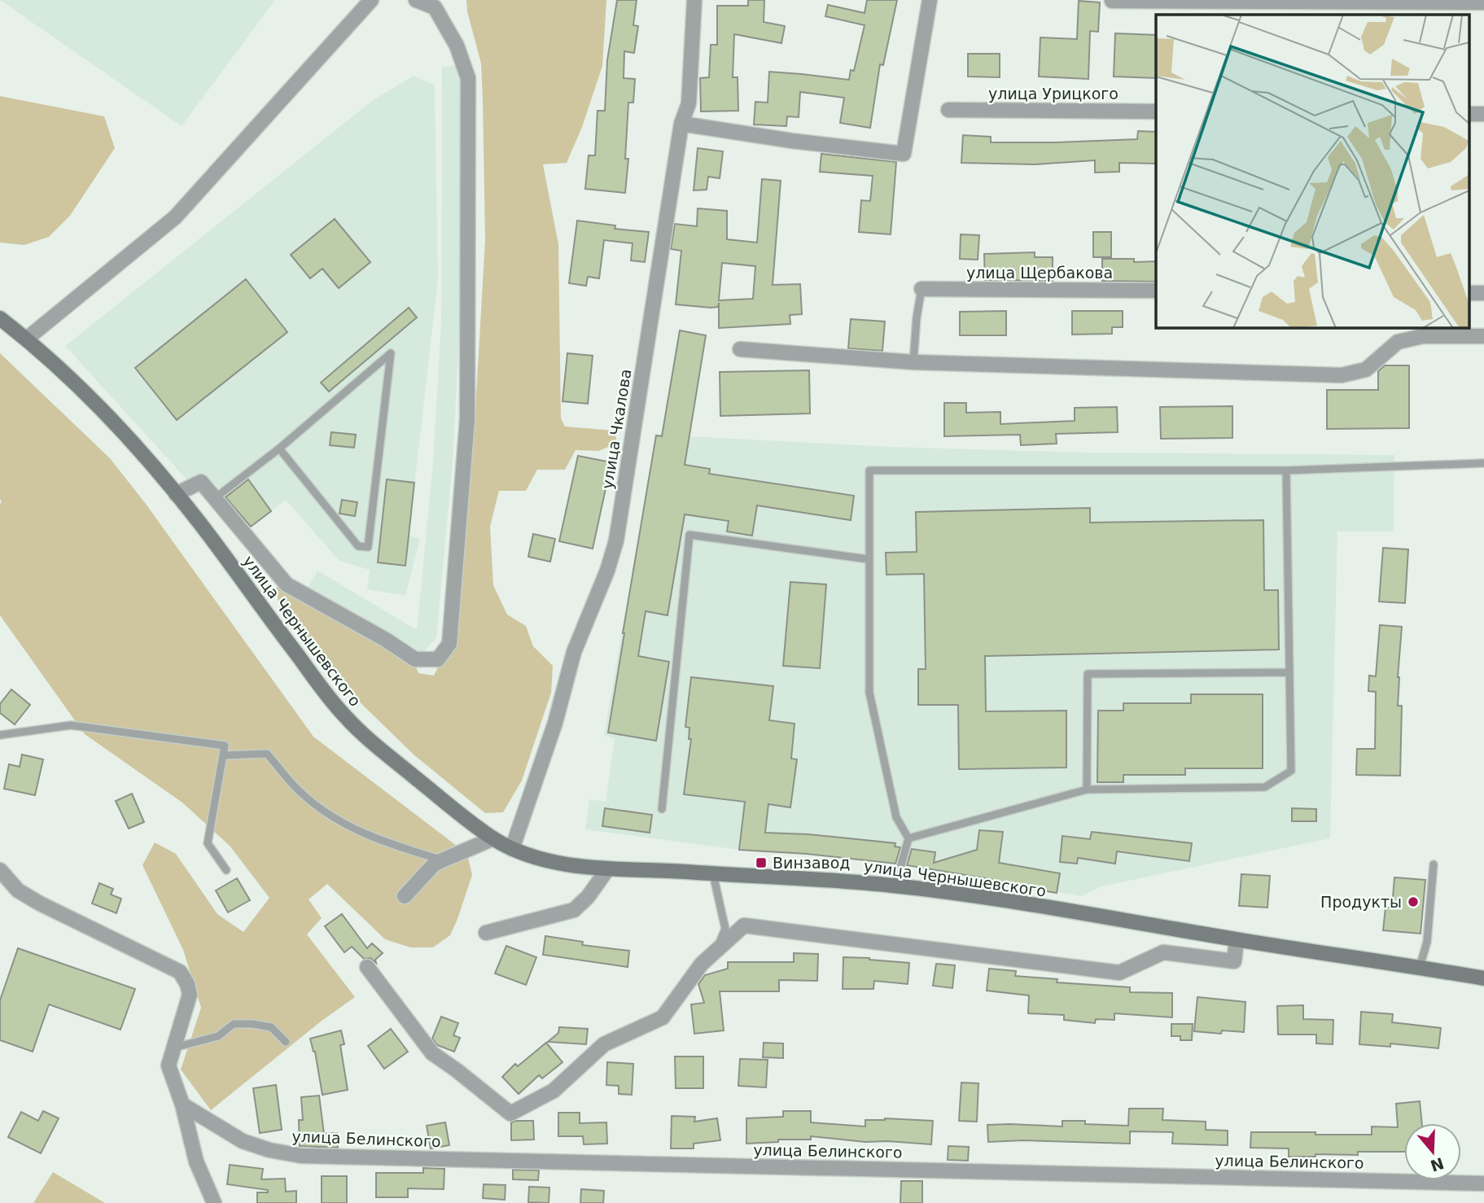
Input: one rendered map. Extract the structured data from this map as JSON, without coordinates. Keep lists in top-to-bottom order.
{
  "streets": {
    "main road": ["улица Чернышевского"],
    "street": [
      "улица Урицкого",
      "улица Щербакова",
      "улица Чкалова",
      "улица Белинского"
    ]
  },
  "crossings": [
    ["улица Чкалова", "улица Чернышевского"]
  ],
  "places": {
    "transit": ["Винзавод"],
    "other": ["Продукты"]
  },
  "north": "bottom"
}
